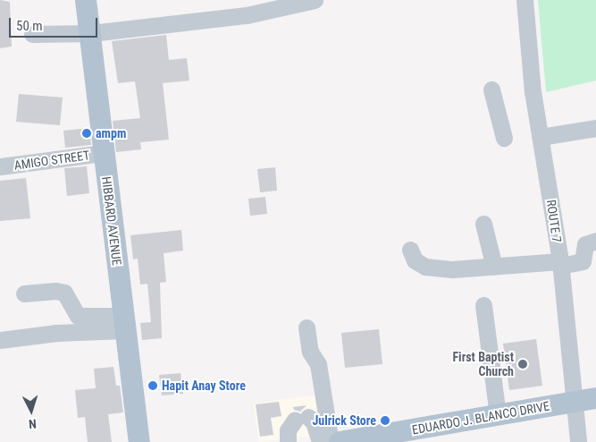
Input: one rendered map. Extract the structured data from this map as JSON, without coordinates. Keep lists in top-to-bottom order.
{
  "streets": {
    "main road": ["HIBBARD AVENUE", "EDUARDO J. BLANCO DRIVE"],
    "street": ["AMIGO STREET", "ROUTE 7"]
  },
  "crossings": [
    ["AMIGO STREET", "HIBBARD AVENUE"],
    ["ROUTE 7", "EDUARDO J. BLANCO DRIVE"]
  ],
  "places": [
    "ampm",
    "First Baptist Church",
    "Hapit Anay Store",
    "Julrick Store"
  ],
  "scale_bar": "50 m",
  "north": "bottom"
}
